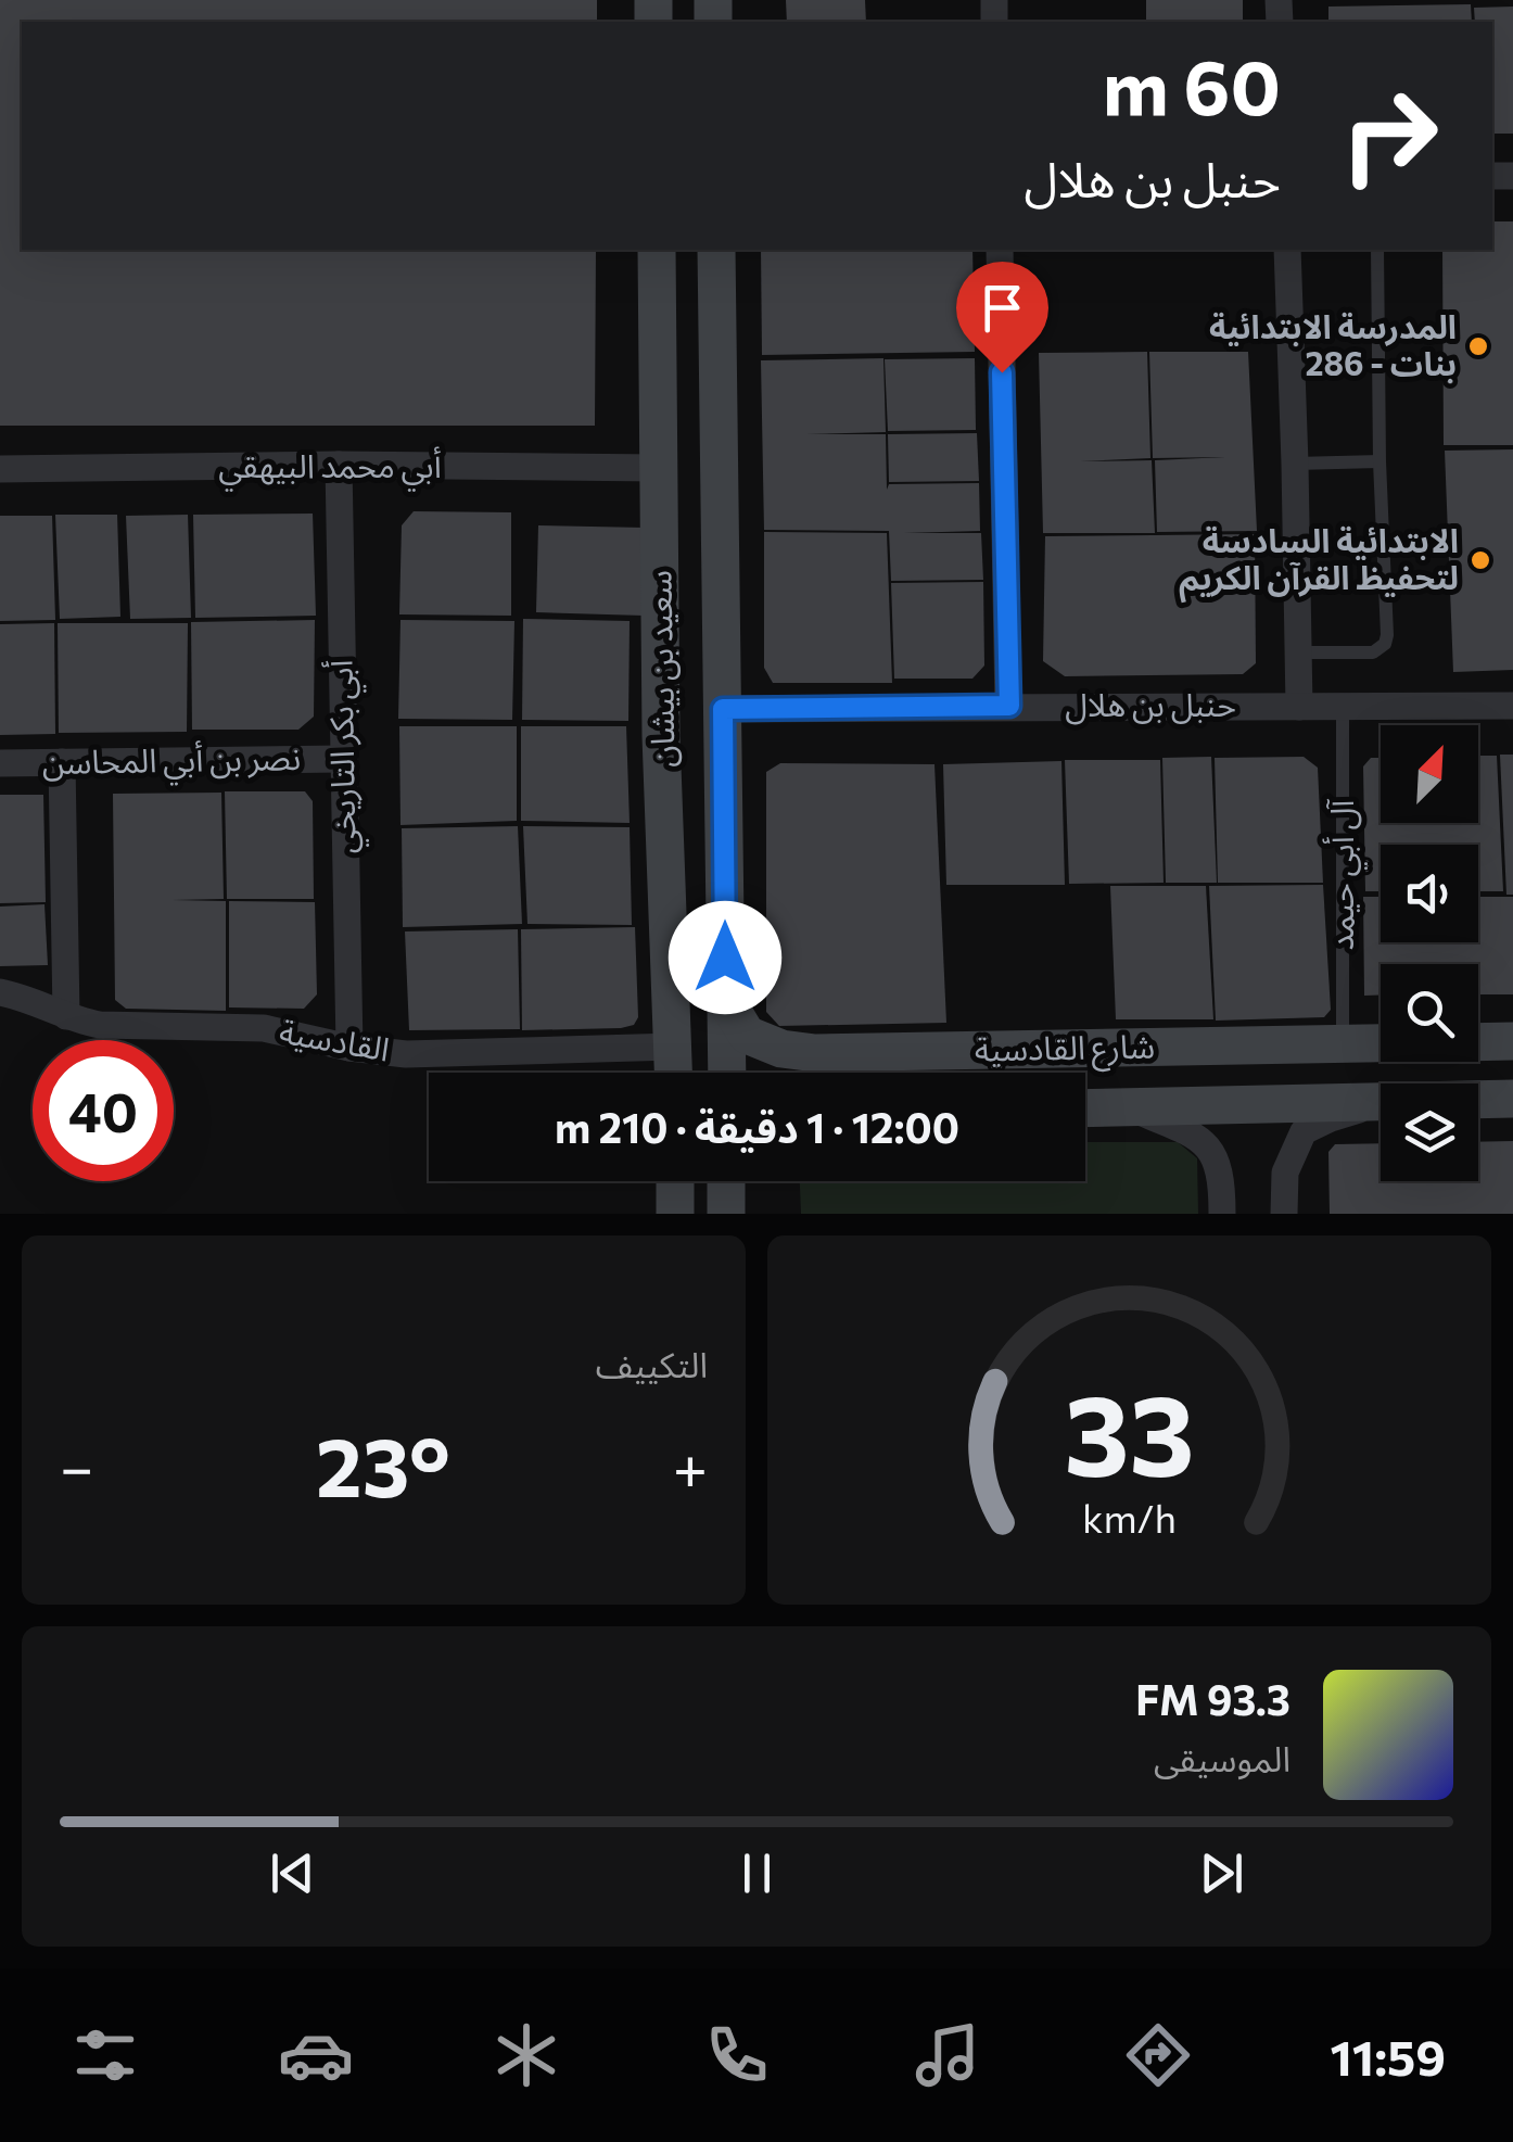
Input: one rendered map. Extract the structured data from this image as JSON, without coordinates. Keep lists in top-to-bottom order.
{
  "streets": {
    "street": [
      "أبي محمد البيهقي",
      "سعيد بن بيشان",
      "حنبل بن هلال",
      "أبي بكر التاريخي",
      "نصر بن أبي المحاسن",
      "القادسية",
      "شارع القادسية"
    ],
    "lane": ["آل أبي حيمد"]
  },
  "crossings": [
    ["أبي محمد البيهقي", "سعيد بن بيشان"],
    ["أبي محمد البيهقي", "أبي بكر التاريخي"],
    ["سعيد بن بيشان", "حنبل بن هلال"],
    ["سعيد بن بيشان", "القادسية"],
    ["سعيد بن بيشان", "شارع القادسية"],
    ["حنبل بن هلال", "آل أبي حيمد"],
    ["أبي بكر التاريخي", "نصر بن أبي المحاسن"],
    ["أبي بكر التاريخي", "القادسية"],
    ["آل أبي حيمد", "شارع القادسية"]
  ],
  "places": ["المدرسة الابتدائية 286 - بنات", "الابتدائية السادسة لتحفيظ القرآن الكريم"],
  "north": "top right",
  "page": {
    "turn": ["60 m", "حنبل بن هلال"],
    "limit": "40",
    "trip": "12:00 · 1 دقيقة · 210 m",
    "tile": "التكييف",
    "heat": ["−", "23°", "+"],
    "song": ["93.3 FM", "الموسيقى"],
    "tabs": "11:59",
    "gauge": ["33", "km/h"]
  }
}
